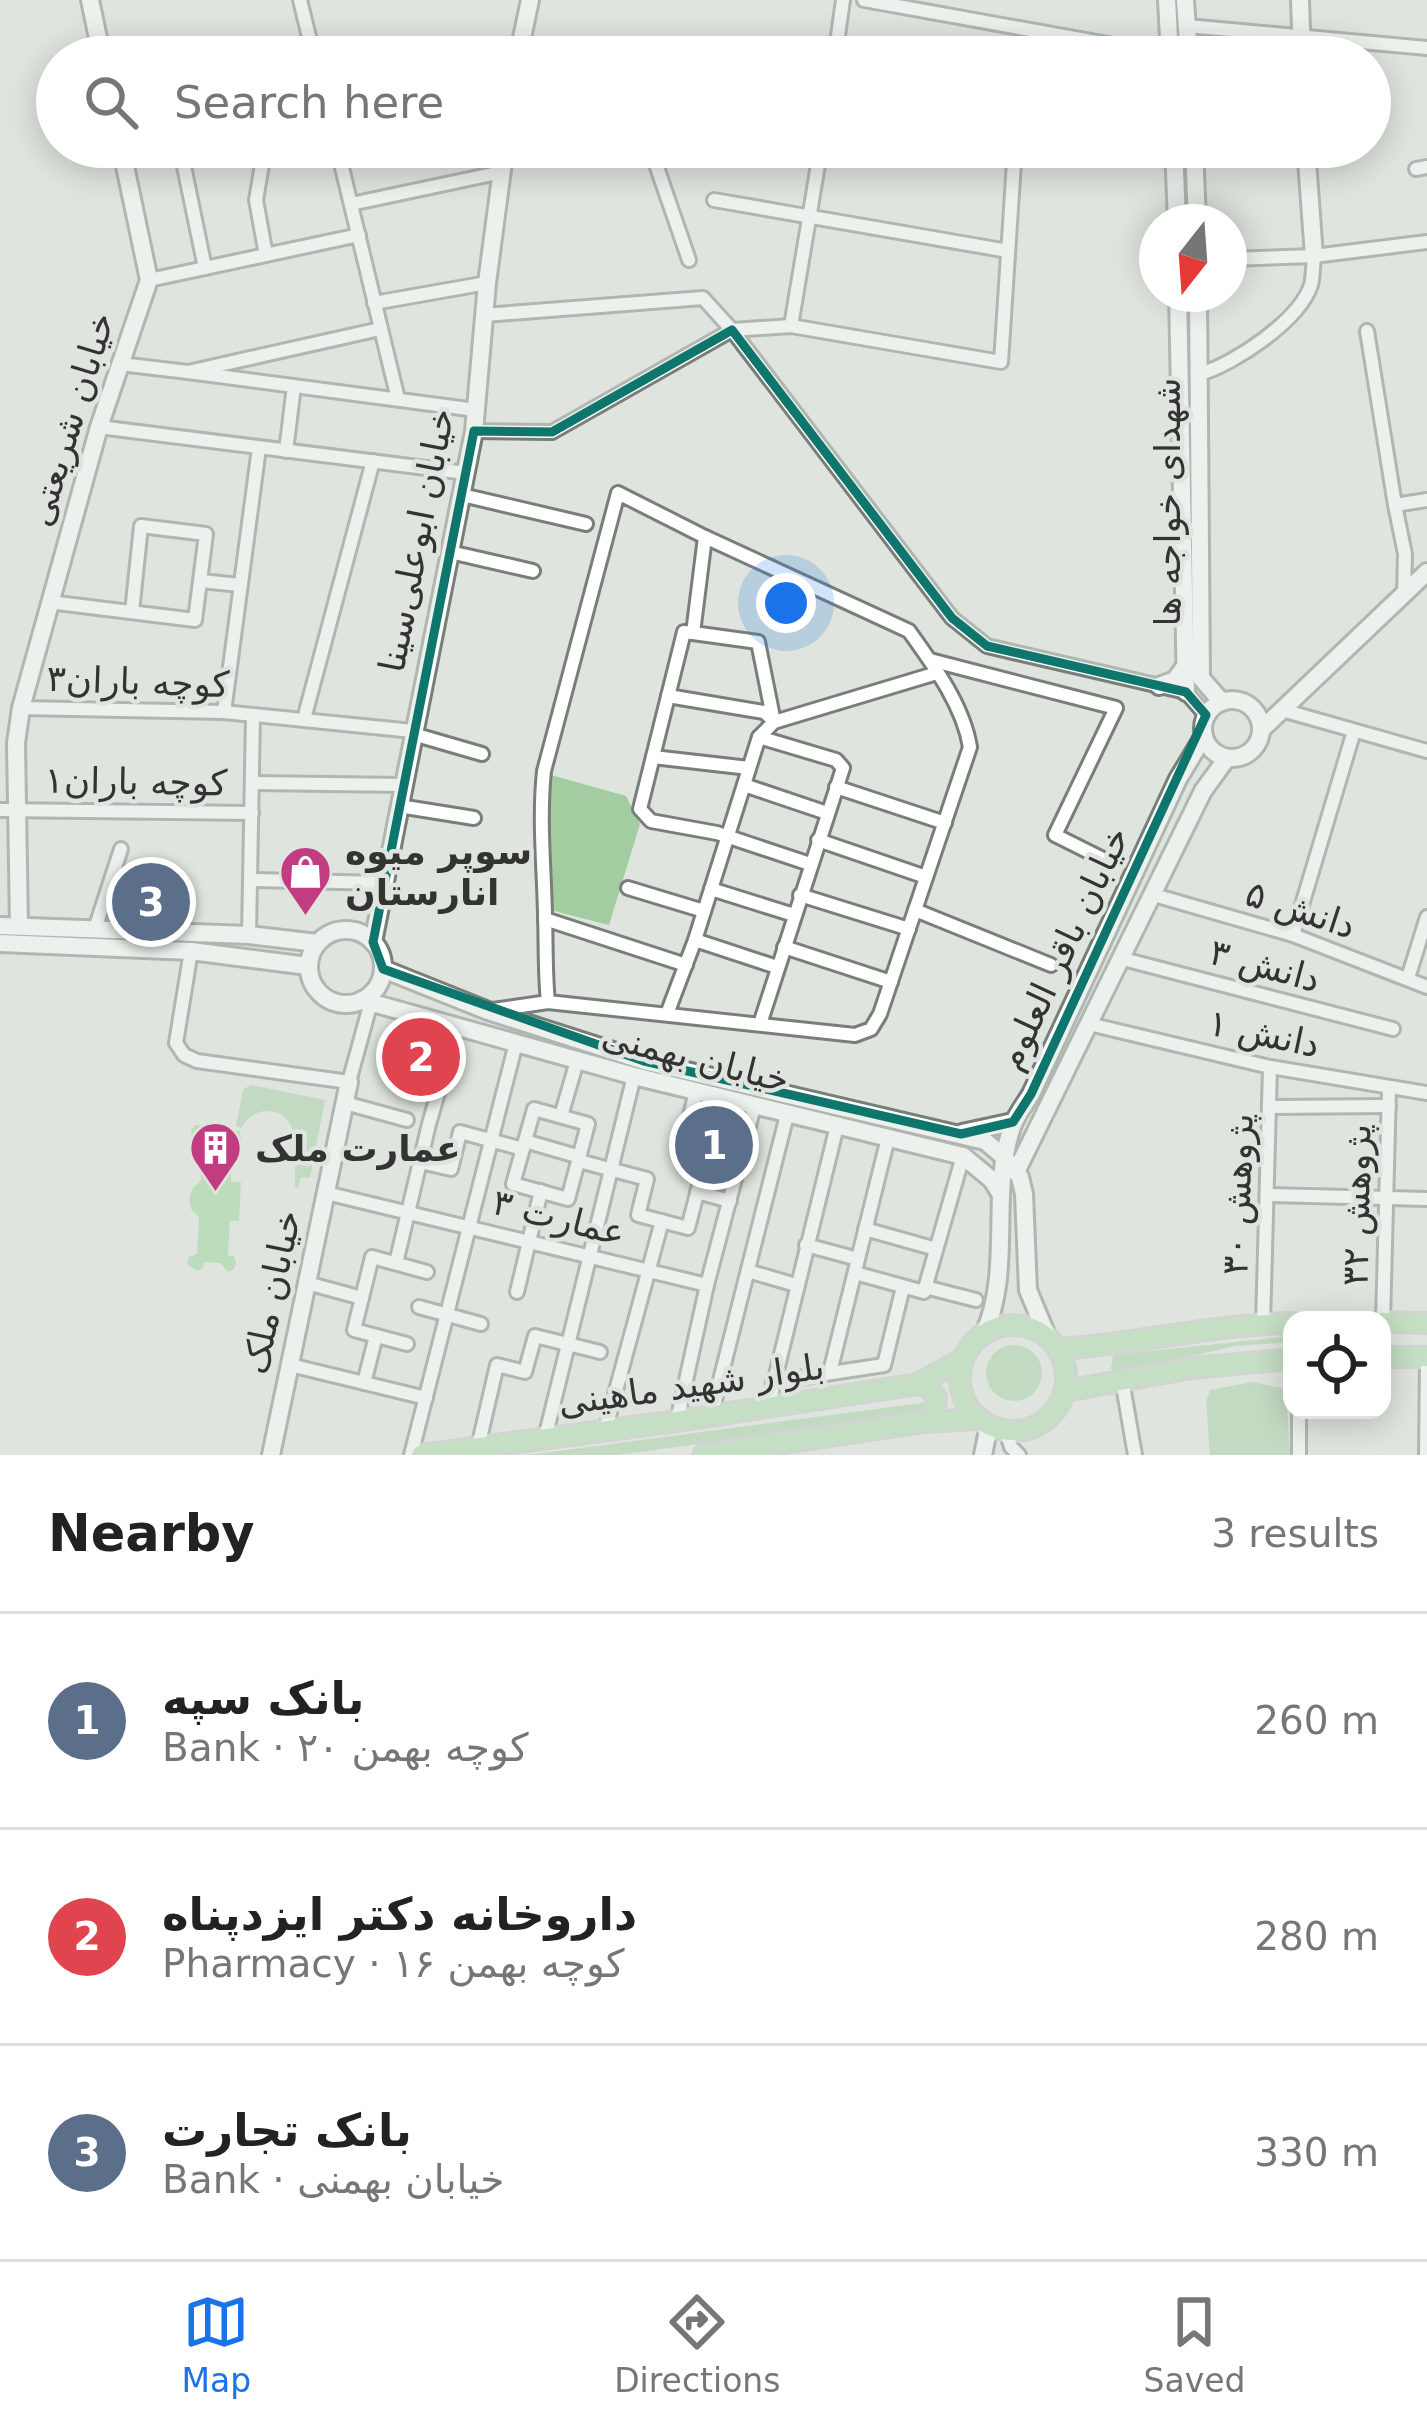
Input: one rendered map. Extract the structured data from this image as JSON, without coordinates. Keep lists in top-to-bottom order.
{
  "streets": {
    "main road": ["بلوار شهید ماهینی"],
    "street": [
      "خیابان شریعتی",
      "شهدای خواجه ها",
      "خیابان ابوعلی‌سینا",
      "کوچه باران۳",
      "کوچه باران۱",
      "دانش ۵",
      "خیابان باقر العلوم",
      "دانش ۳",
      "دانش ۱",
      "خیابان بهمنی",
      "پژوهش ۳۰",
      "پژوهش ۳۲",
      "عمارت ۳",
      "خیابان ملک"
    ]
  },
  "crossings": [
    ["خیابان شریعتی", "کوچه باران۳"],
    ["خیابان شریعتی", "کوچه باران۱"],
    ["شهدای خواجه ها", "خیابان باقر العلوم"],
    ["خیابان ابوعلی‌سینا", "کوچه باران۳"],
    ["خیابان ابوعلی‌سینا", "خیابان بهمنی"],
    ["خیابان ابوعلی‌سینا", "خیابان ملک"],
    ["دانش ۵", "خیابان باقر العلوم"],
    ["خیابان باقر العلوم", "دانش ۳"],
    ["خیابان باقر العلوم", "دانش ۱"],
    ["خیابان باقر العلوم", "خیابان بهمنی"],
    ["خیابان باقر العلوم", "بلوار شهید ماهینی"],
    ["دانش ۱", "پژوهش ۳۰"],
    ["دانش ۱", "پژوهش ۳۲"],
    ["خیابان بهمنی", "خیابان ملک"],
    ["عمارت ۳", "خیابان ملک"]
  ],
  "places": {
    "shop": ["سوپر میوه انارستان"],
    "building": ["عمارت ملک"]
  },
  "north": "bottom",
  "page": {
    "search": "Search here",
    "pins": ["3", "2", "1"],
    "heading": ["Nearby", "3 results"],
    "list": [
      {
        "mark": "1",
        "name": "بانک سپه",
        "note": "Bank · کوچه بهمن ۲۰",
        "value": "260 m"
      },
      {
        "mark": "2",
        "name": "داروخانه دکتر ایزدپناه",
        "note": "Pharmacy · کوچه بهمن ۱۶",
        "value": "280 m"
      },
      {
        "mark": "3",
        "name": "بانک تجارت",
        "note": "Bank · خیابان بهمنی",
        "value": "330 m"
      }
    ],
    "nav": ["Map", "Directions", "Saved"]
  }
}
